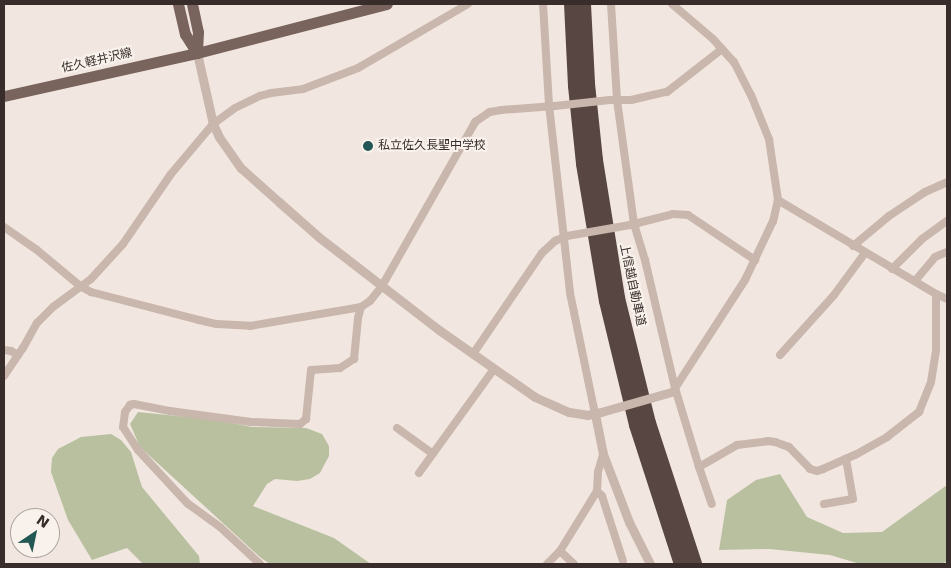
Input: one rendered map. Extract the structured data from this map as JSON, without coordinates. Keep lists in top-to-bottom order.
{
  "streets": {
    "highway": ["上信越自動車道"],
    "main road": ["佐久軽井沢線"]
  },
  "places": ["私立佐久長聖中学校"],
  "north": "top right"
}
